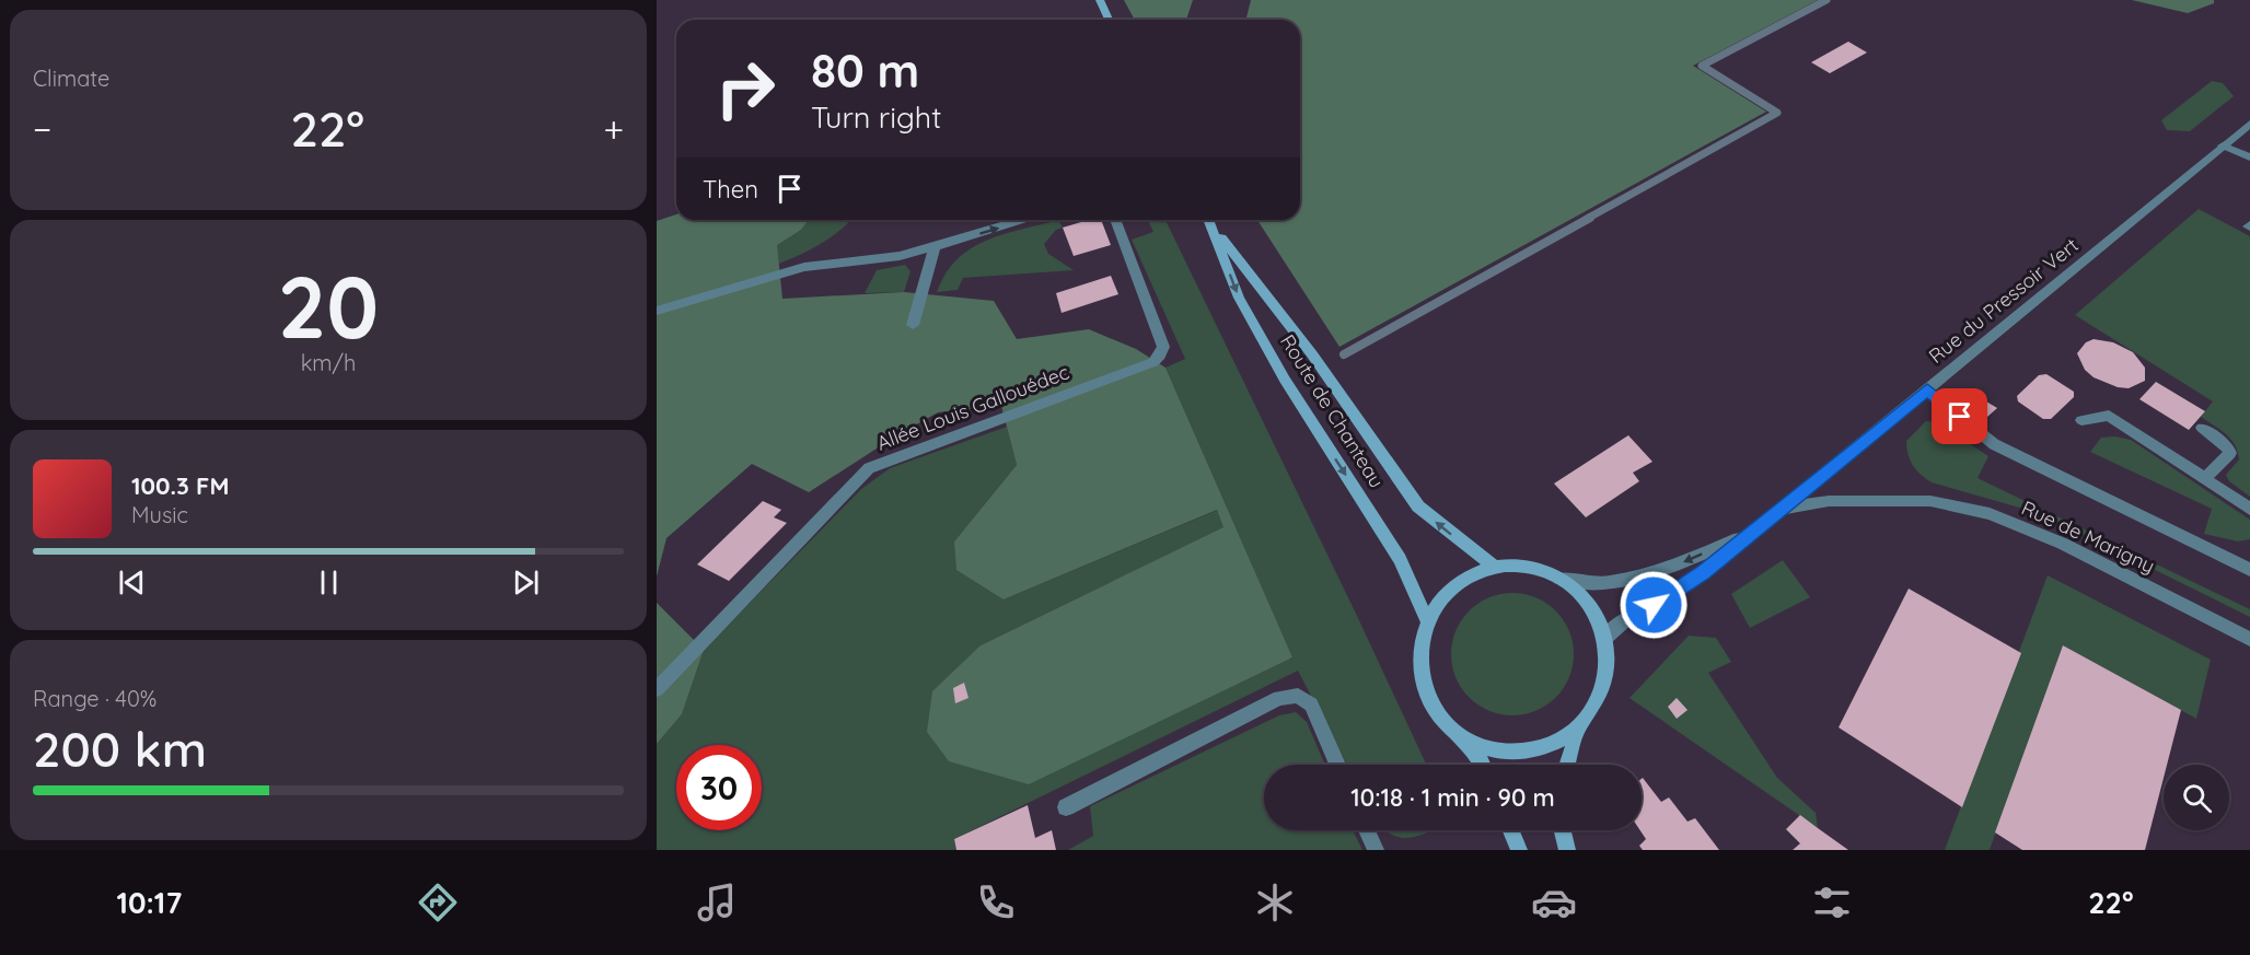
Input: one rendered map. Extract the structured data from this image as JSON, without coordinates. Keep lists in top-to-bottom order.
{
  "streets": {
    "main road": ["Route de Chanteau"],
    "street": ["Rue du Pressoir Vert", "Allée Louis Gallouédec", "Rue de Marigny"]
  },
  "crossings": [
    ["Rue du Pressoir Vert", "Route de Chanteau"],
    ["Rue du Pressoir Vert", "Rue de Marigny"]
  ],
  "page": {
    "tile": [
      "Climate",
      ["20", "km/h"],
      ["Range · 40%", "200 km"]
    ],
    "turn": ["80 m", "Turn right"],
    "heat": ["−", "22°", "+"],
    "then": "Then",
    "song": ["100.3 FM", "Music"],
    "limit": "30",
    "trip": "10:18 · 1 min · 90 m",
    "tabs": ["10:17", "22°"]
  }
}
